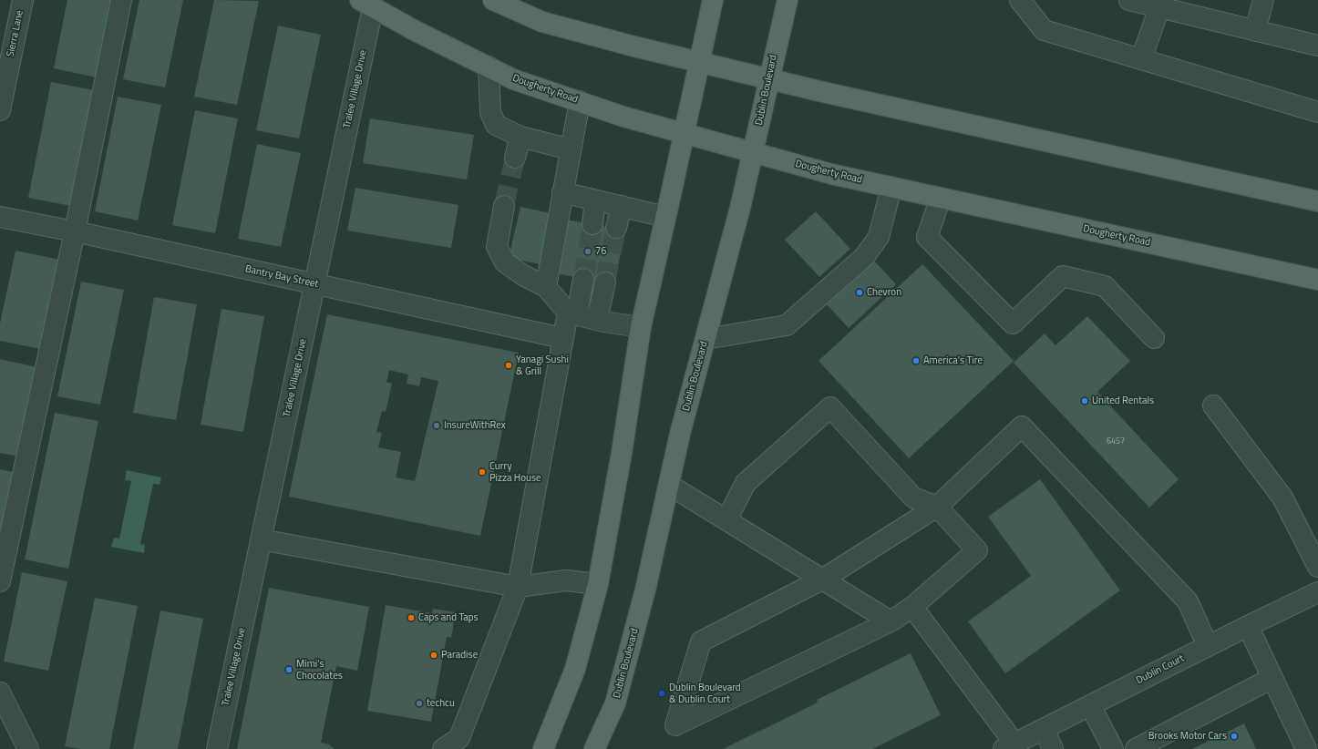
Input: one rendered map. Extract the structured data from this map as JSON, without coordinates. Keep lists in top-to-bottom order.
{
  "streets": {
    "main road": ["Dougherty Road", "Dublin Boulevard"],
    "street": [
      "Sierra Lane",
      "Tralee Village Drive",
      "Bantry Bay Street",
      "Dublin Court"
    ]
  },
  "crossings": [
    ["Tralee Village Drive", "Dougherty Road"],
    ["Tralee Village Drive", "Bantry Bay Street"],
    ["Dougherty Road", "Dublin Boulevard"]
  ],
  "places": [
    "76",
    "Chevron",
    "America's Tire",
    "Yanagi Sushi & Grill",
    "United Rentals",
    "InsureWithRex",
    "Curry Pizza House",
    "Caps and Taps",
    "Paradise",
    "Mimi's Chocolates",
    "Dublin Boulevard & Dublin Court",
    "techcu",
    "Brooks Motor Cars"
  ],
  "house_numbers": ["6457"]
}
